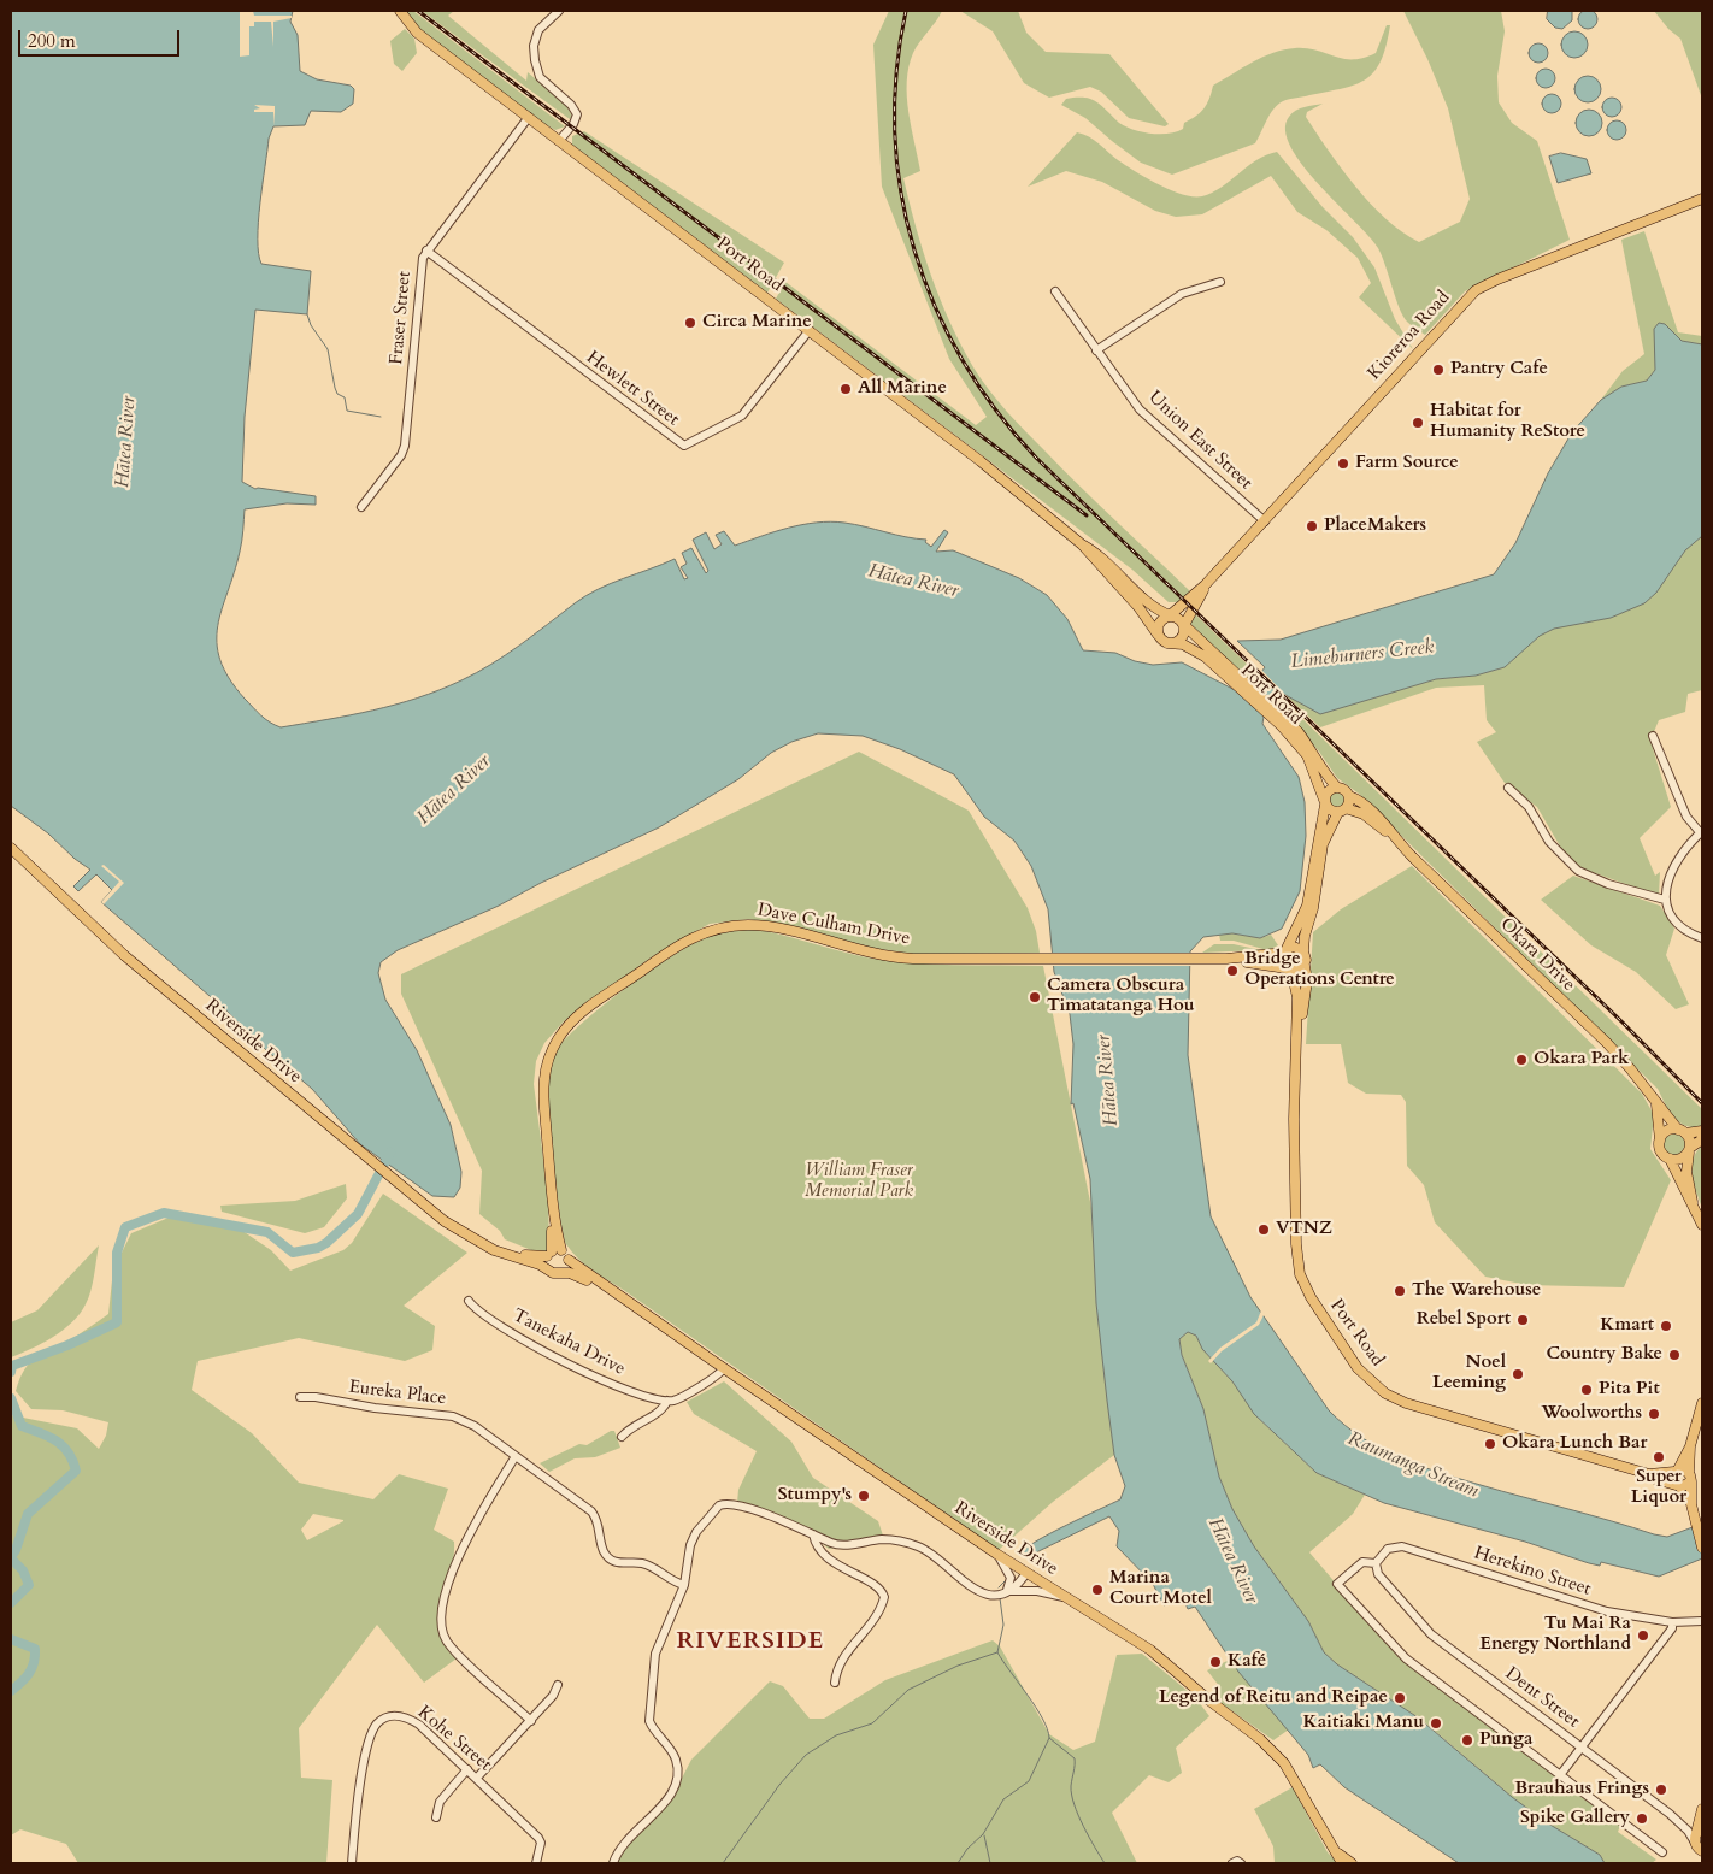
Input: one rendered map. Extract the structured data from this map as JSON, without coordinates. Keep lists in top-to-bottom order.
{
  "streets": {
    "main road": [
      "Port Road",
      "Kioreroa Road",
      "Dave Culham Drive",
      "Okara Drive",
      "Riverside Drive"
    ],
    "street": [
      "Fraser Street",
      "Hewlett Street",
      "Union East Street",
      "Tanekaha Drive",
      "Eureka Place",
      "Herekino Street",
      "Dent Street",
      "Kohe Street"
    ]
  },
  "crossings": [
    ["Port Road", "Fraser Street"],
    ["Port Road", "Kioreroa Road"],
    ["Port Road", "Hewlett Street"],
    ["Port Road", "Dave Culham Drive"],
    ["Port Road", "Okara Drive"],
    ["Fraser Street", "Hewlett Street"],
    ["Kioreroa Road", "Union East Street"],
    ["Dave Culham Drive", "Riverside Drive"],
    ["Herekino Street", "Dent Street"]
  ],
  "districts": ["RIVERSIDE"],
  "water": ["Hātea River", "Limeburners Creek", "Raumanga Stream"],
  "parks": ["William Fraser Memorial Park"],
  "places": [
    "Circa Marine",
    "Pantry Cafe",
    "All Marine",
    "Habitat for Humanity ReStore",
    "Farm Source",
    "PlaceMakers",
    "Bridge Operations Centre",
    "Camera Obscura Timatatanga Hou",
    "Okara Park",
    "VTNZ",
    "The Warehouse",
    "Rebel Sport",
    "Kmart",
    "Country Bake",
    "Noel Leeming",
    "Pita Pit",
    "Woolworths",
    "Okara Lunch Bar",
    "Super Liquor",
    "Stumpy's",
    "Marina Court Motel",
    "Tu Mai Ra Energy Northland",
    "Kafé",
    "Legend of Reitu and Reipae",
    "Kaitiaki Manu",
    "Punga",
    "Brauhaus Frings",
    "Spike Gallery"
  ],
  "scale_bar": "200 m"
}
